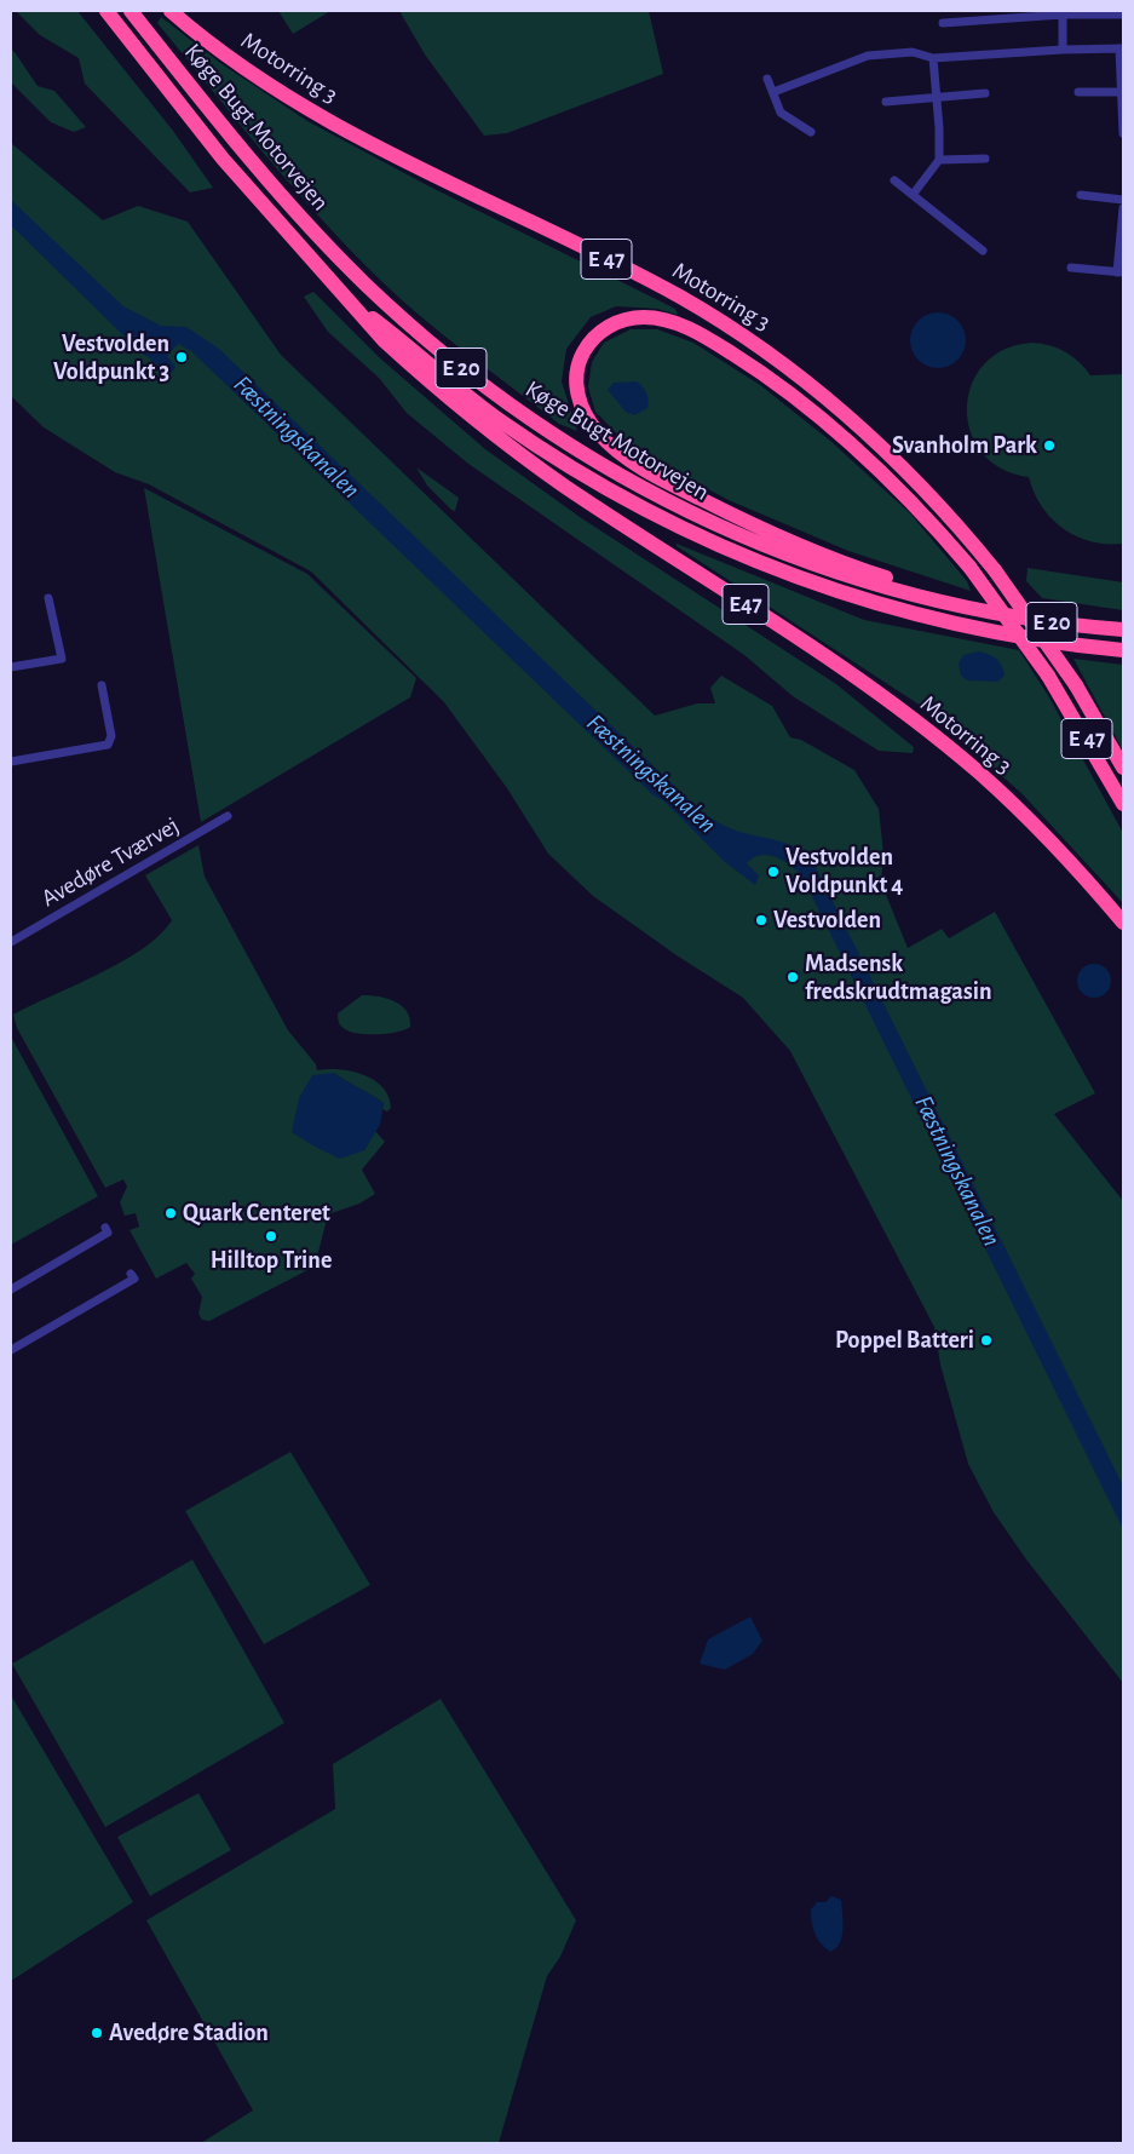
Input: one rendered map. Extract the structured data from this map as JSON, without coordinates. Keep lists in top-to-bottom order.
{
  "streets": {
    "highway": [
      "Motorring 3",
      "Køge Bugt Motorvejen",
      "E 47",
      "E 20",
      "E47"
    ],
    "street": ["Avedøre Tværvej"]
  },
  "crossings": [
    ["Motorring 3", "Køge Bugt Motorvejen"],
    ["Motorring 3", "E 20"],
    ["Køge Bugt Motorvejen", "E 47"],
    ["Køge Bugt Motorvejen", "E 20"]
  ],
  "water": ["Fæstningskanalen"],
  "places": [
    "Vestvolden Voldpunkt 3",
    "Svanholm Park",
    "Vestvolden Voldpunkt 4",
    "Vestvolden",
    "Madsensk fredskrudtmagasin",
    "Quark Centeret",
    "Hilltop Trine",
    "Poppel Batteri",
    "Avedøre Stadion"
  ]
}
